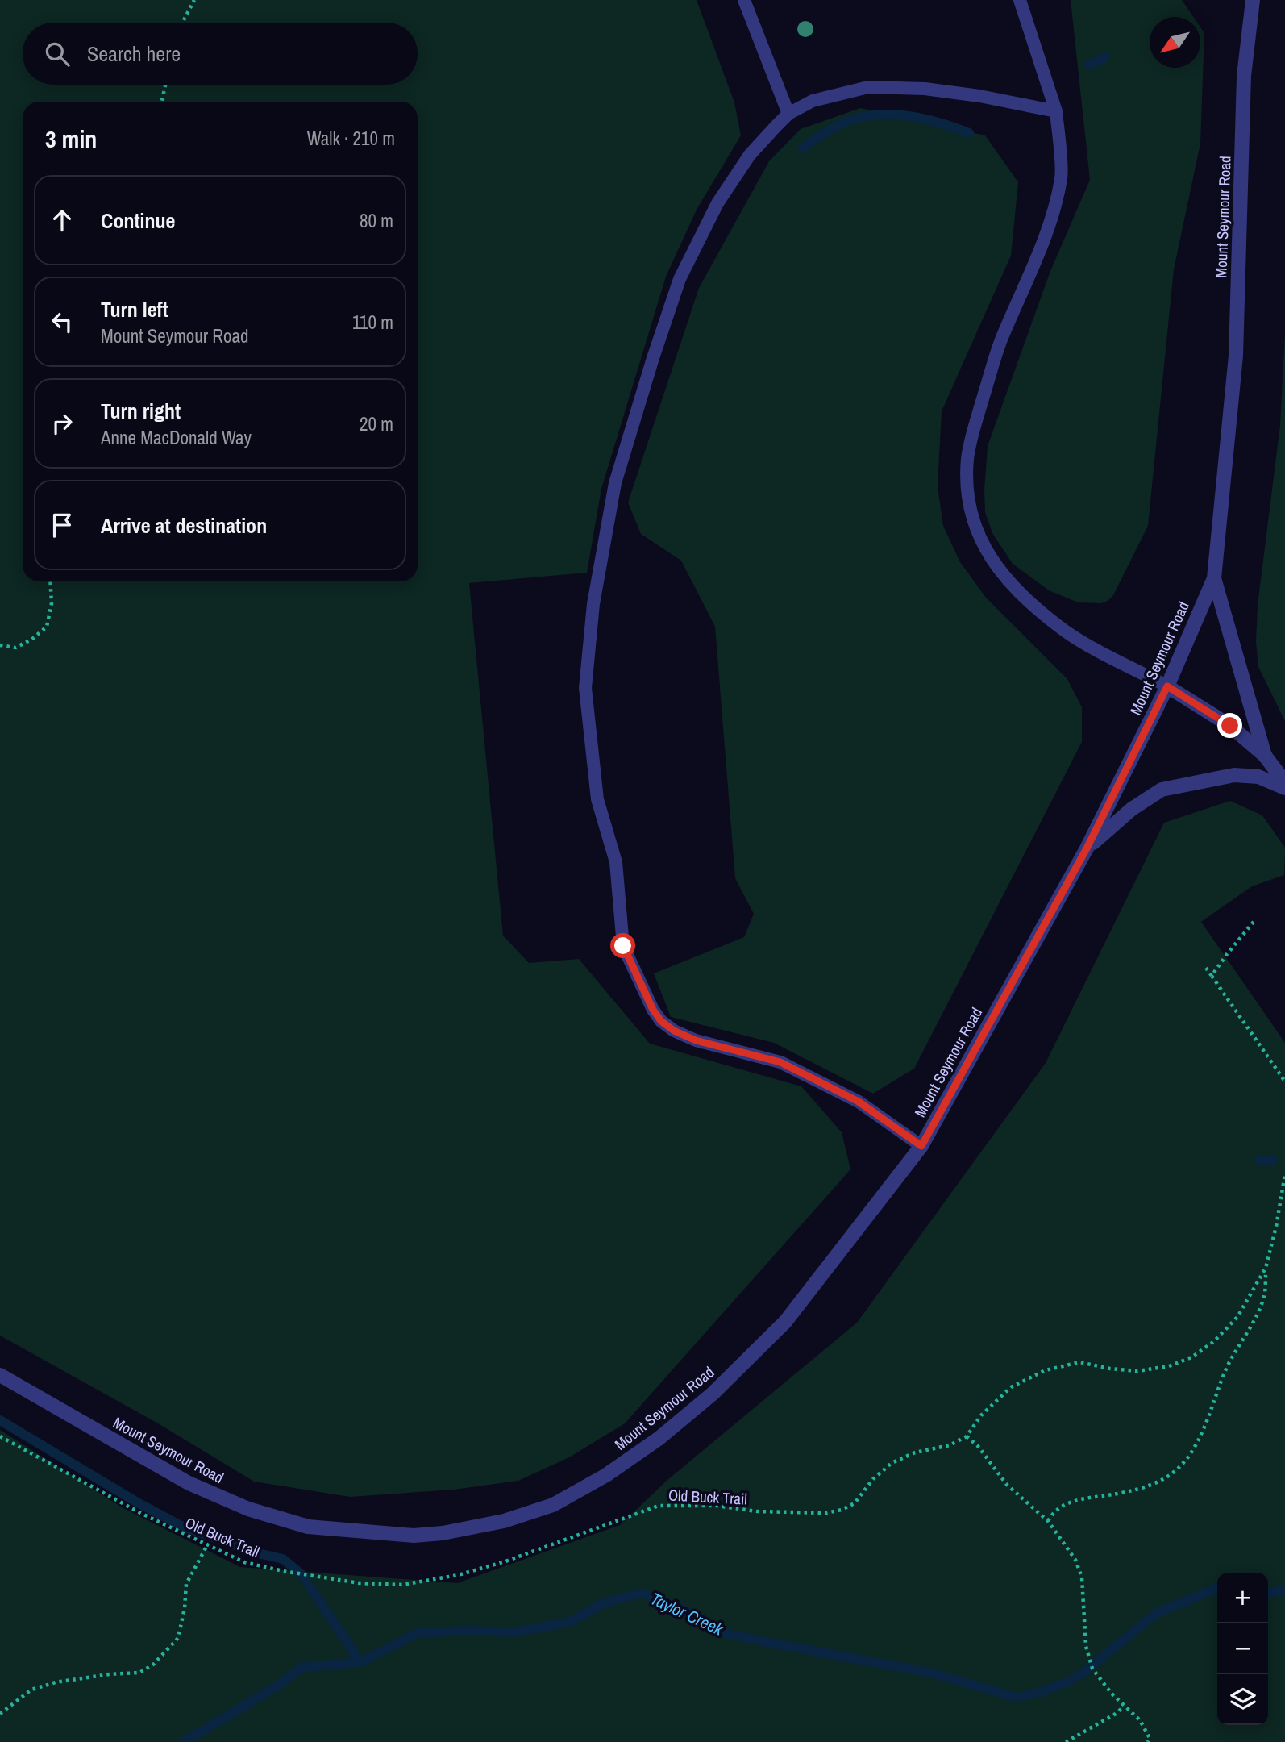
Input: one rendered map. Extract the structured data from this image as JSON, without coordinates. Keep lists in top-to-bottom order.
{
  "streets": {
    "street": ["Mount Seymour Road"],
    "path": ["Old Buck Trail"]
  },
  "water": ["Taylor Creek"],
  "north": "bottom left",
  "page": {
    "search": "Search here",
    "heading": ["3 min", "Walk · 210 m"],
    "list": [
      ["Continue", "80 m"],
      ["Turn left", "Mount Seymour Road", "110 m"],
      ["Turn right", "Anne MacDonald Way", "20 m"],
      "Arrive at destination"
    ],
    "map_buttons": ["+", "−"]
  }
}
